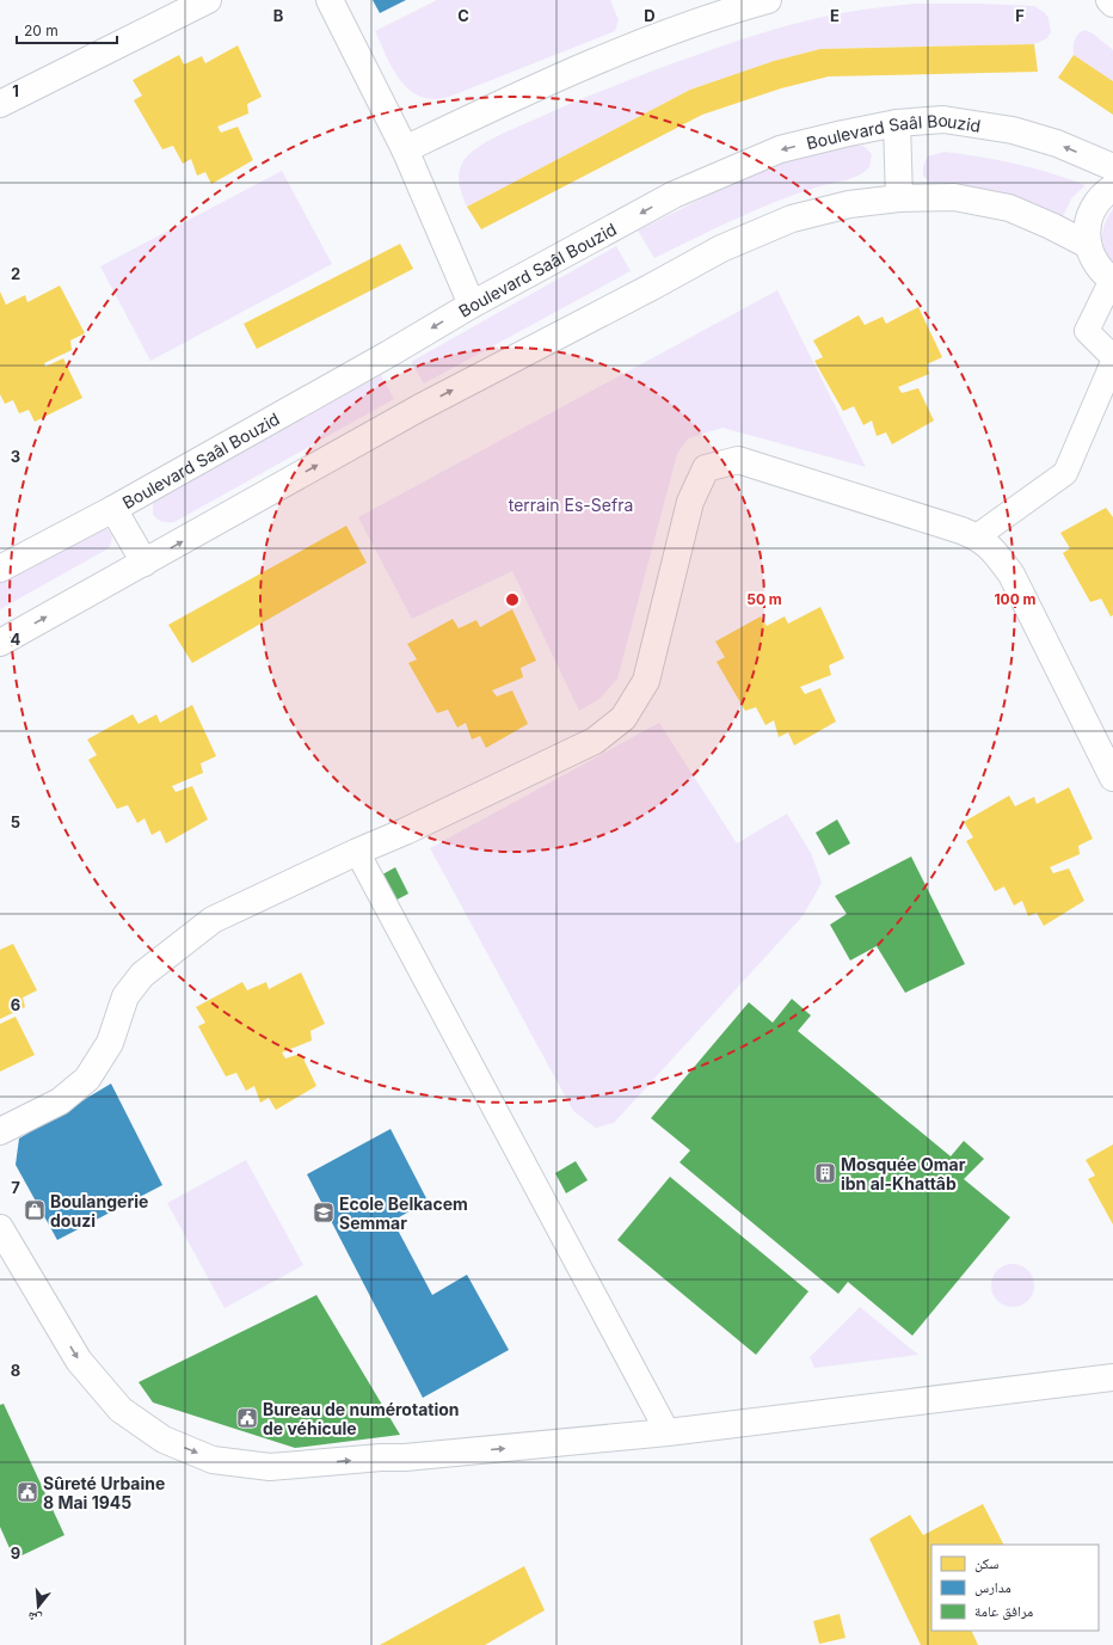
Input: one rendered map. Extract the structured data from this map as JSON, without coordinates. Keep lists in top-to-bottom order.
{
  "streets": {
    "street": ["Boulevard Saâl Bouzid"]
  },
  "parks": ["terrain Es-Sefra"],
  "places": {
    "building": ["Mosquée Omar ibn al-Khattâb"],
    "shop": ["Boulangerie douzi"],
    "school or university": ["Ecole Belkacem Semmar"],
    "public building": ["Bureau de numérotation de véhicule", "Sûreté Urbaine 8 Mai 1945"]
  },
  "legend": ["سكن", "مدارس", "مرافق عامة"],
  "scale_bar": "20 m",
  "north": "bottom",
  "grid": {
    "columns": [
      "B",
      "C",
      "D",
      "E",
      "F"
    ],
    "rows": [
      "1",
      "2",
      "3",
      "4",
      "5",
      "6",
      "7",
      "8",
      "9"
    ]
  },
  "rings": ["50 m", "100 m"]
}
